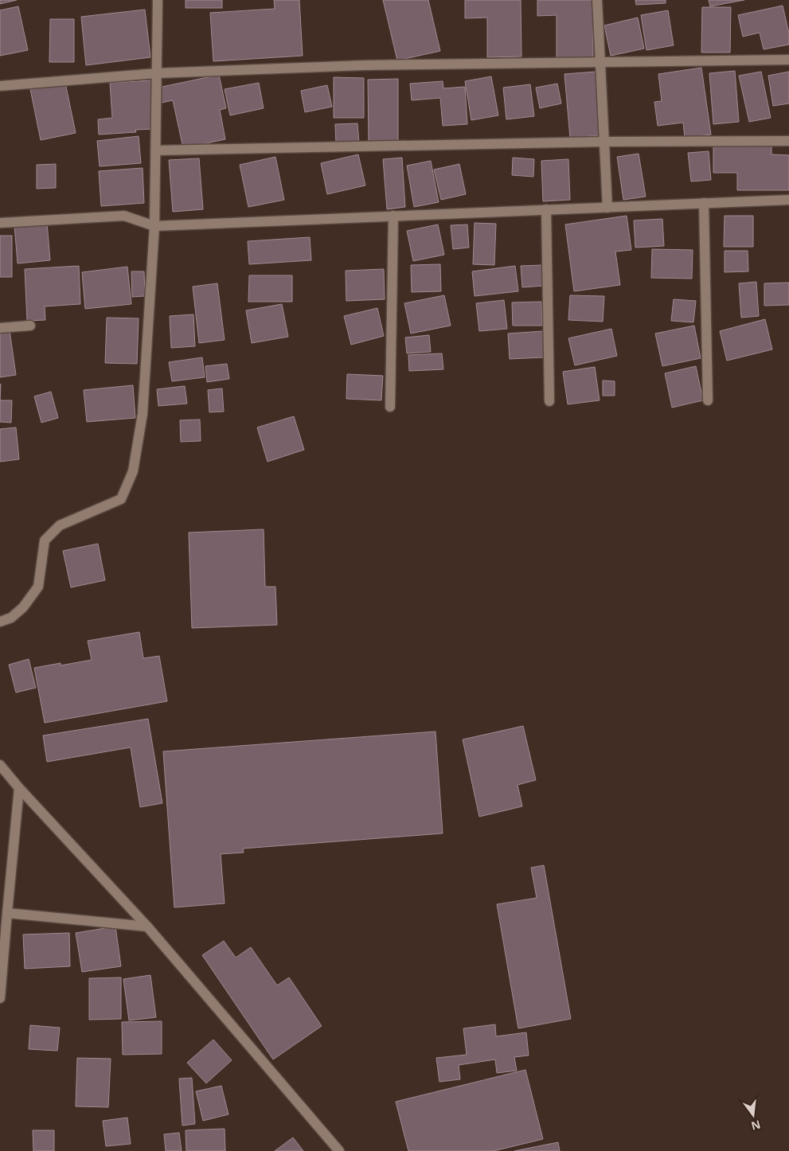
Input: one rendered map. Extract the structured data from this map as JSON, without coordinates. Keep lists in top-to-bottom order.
{
  "north": "bottom"
}
